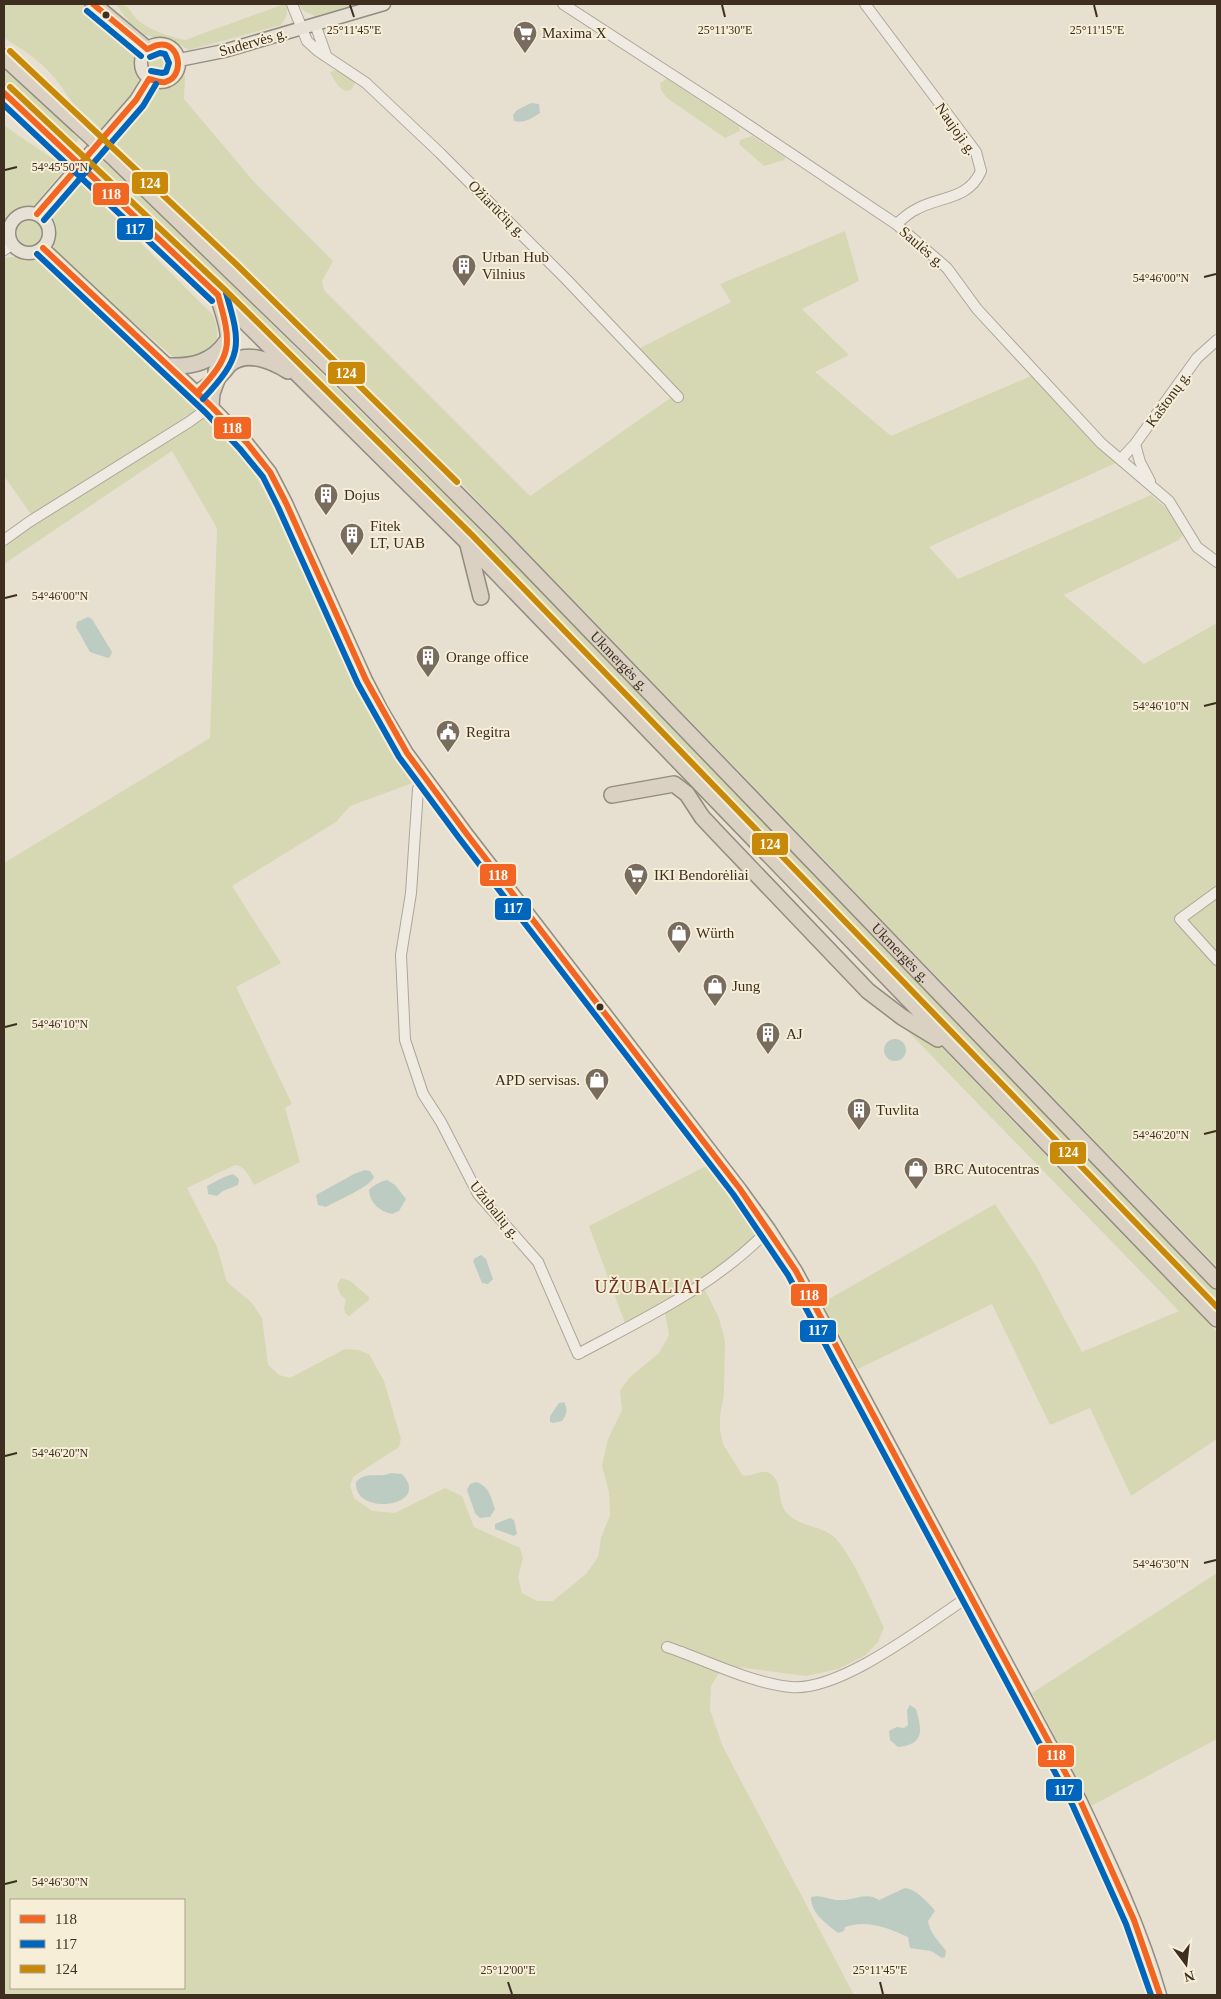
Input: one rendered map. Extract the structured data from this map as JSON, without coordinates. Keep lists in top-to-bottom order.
{
  "streets": {
    "highway": ["Ukmergės g."],
    "main road": ["Sudervės g."],
    "street": [
      "Naujoji g.",
      "Ožiarūčių g.",
      "Saulės g.",
      "Kaštonų g.",
      "Užubalių g."
    ]
  },
  "crossings": [
    ["Sudervės g.", "Ožiarūčių g."],
    ["Naujoji g.", "Saulės g."],
    ["Saulės g.", "Kaštonų g."]
  ],
  "districts": ["UŽUBALIAI"],
  "places": {
    "supermarket": ["Maxima X", "IKI Bendorėliai"],
    "building": [
      "Urban Hub Vilnius",
      "Dojus",
      "Fitek LT, UAB",
      "Orange office",
      "AJ",
      "Tuvlita"
    ],
    "public building": ["Regitra"],
    "shop": [
      "Würth",
      "Jung",
      "APD servisas.",
      "BRC Autocentras"
    ]
  },
  "lines": ["transit line 118", "transit line 117", "transit line 124"],
  "legend": ["118", "117", "124"],
  "north": "bottom",
  "coordinates": [
    "25°11'45\"E",
    "25°11'30\"E",
    "25°11'15\"E",
    "54°45'50\"N",
    "54°46'00\"N",
    "54°46'10\"N",
    "54°46'20\"N",
    "54°46'30\"N",
    "25°12'00\"E"
  ]
}
